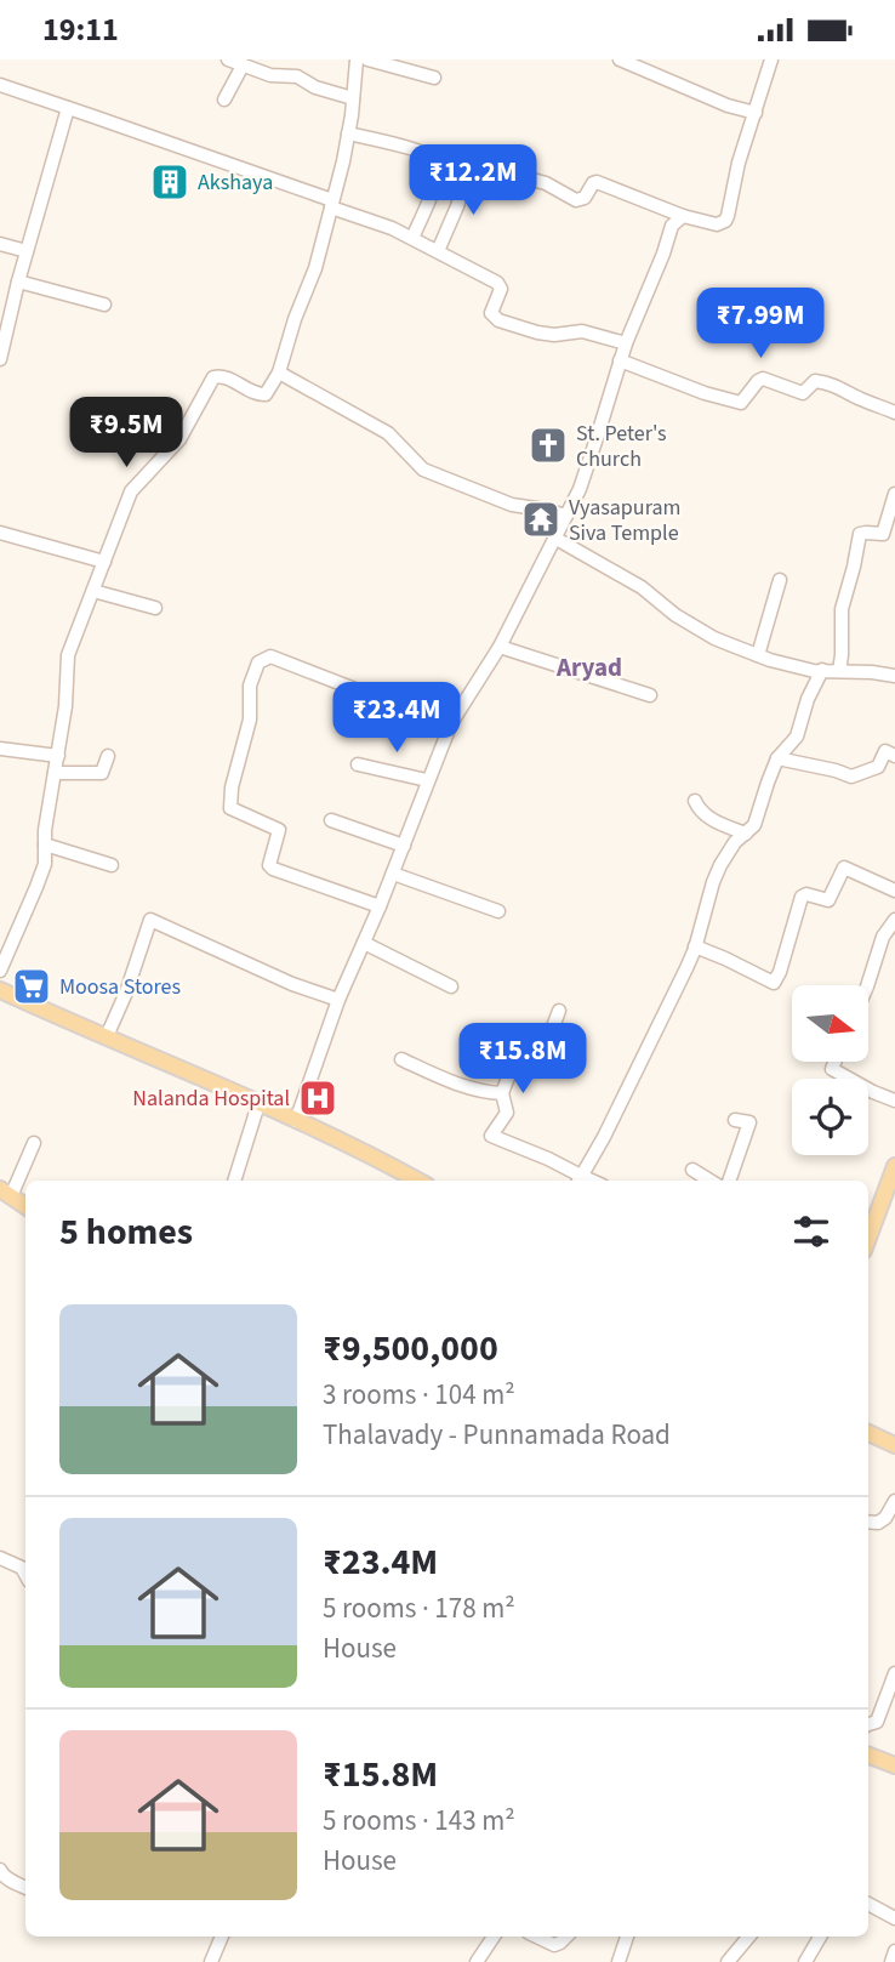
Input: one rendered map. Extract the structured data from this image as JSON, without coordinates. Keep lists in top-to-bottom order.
{
  "districts": ["Aryad"],
  "places": {
    "building": ["Akshaya"],
    "church": ["St. Peter's Church"],
    "temple": ["Vyasapuram Siva Temple"],
    "supermarket": ["Moosa Stores"],
    "hospital": ["Nalanda Hospital"]
  },
  "north": "right",
  "page": {
    "status": "19:11",
    "price": [
      "₹12.2M",
      "₹7.99M",
      "₹9.5M",
      "₹23.4M",
      "₹15.8M"
    ],
    "heading": "5 homes",
    "list": [
      {
        "name": "₹9,500,000",
        "note": "3 rooms · 104 m² · Thalavady - Punnamada Road"
      },
      {
        "name": "₹23.4M",
        "note": "5 rooms · 178 m² · House"
      },
      {
        "name": "₹15.8M",
        "note": "5 rooms · 143 m² · House"
      }
    ]
  }
}
